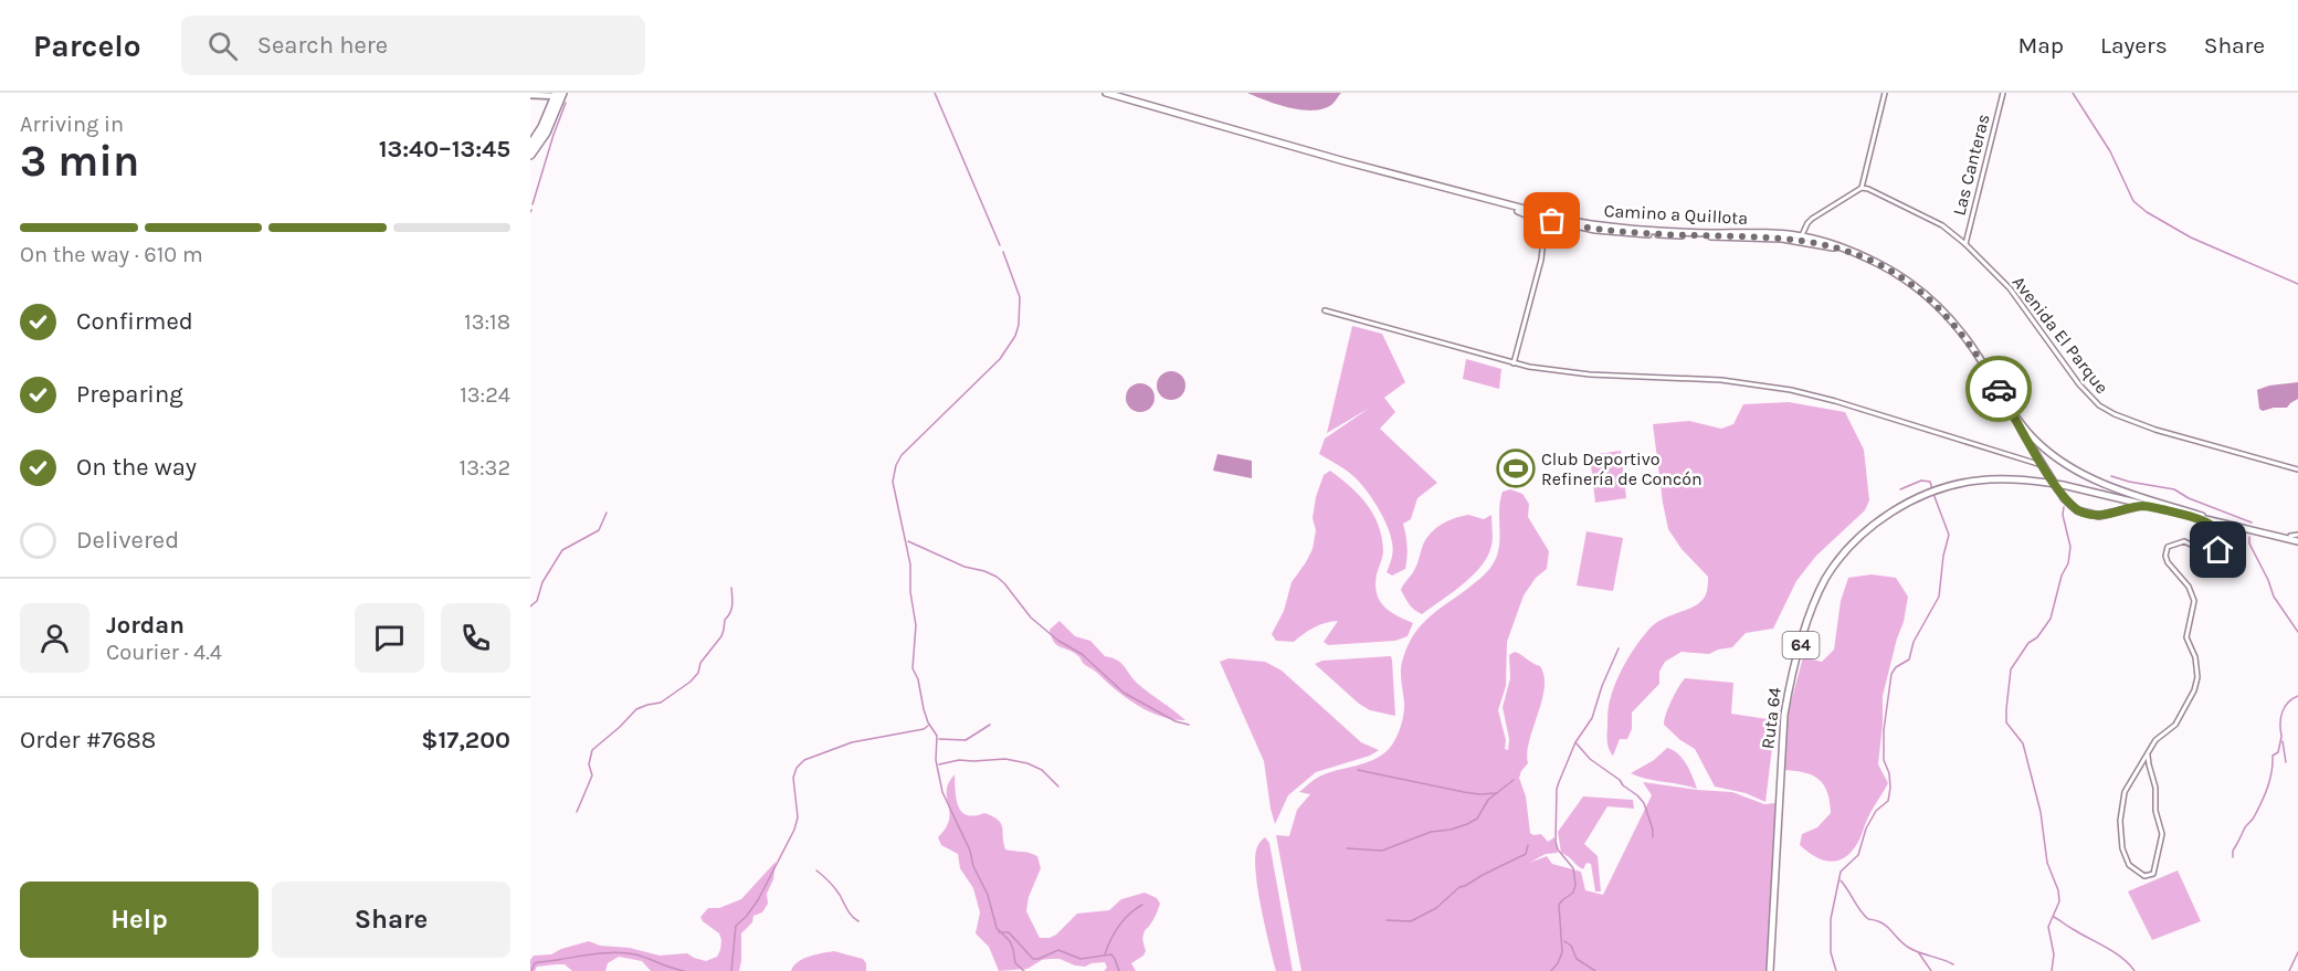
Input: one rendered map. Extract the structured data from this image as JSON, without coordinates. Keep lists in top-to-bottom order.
{
  "streets": {
    "main road": ["Camino a Quillota", "64", "Ruta 64"],
    "street": ["Las Canteras", "Avenida El Parque"]
  },
  "crossings": [
    ["Las Canteras", "Avenida El Parque"]
  ],
  "places": {
    "sports": ["Club Deportivo Refinería de Concón"]
  },
  "page": {
    "header": "Parcelo",
    "search": "Search here",
    "nav": ["Map", "Layers", "Share"],
    "heading": ["3 min", "Arriving in", "13:40–13:45"],
    "panel": [
      "Jordan",
      "Courier · 4.4",
      "Order #7688",
      "$17,200"
    ],
    "bar": "On the way · 610 m",
    "list": [
      ["Confirmed", "13:18"],
      ["Preparing", "13:24"],
      ["On the way", "13:32"],
      "Delivered"
    ],
    "buttons": ["Help", "Share"]
  }
}
